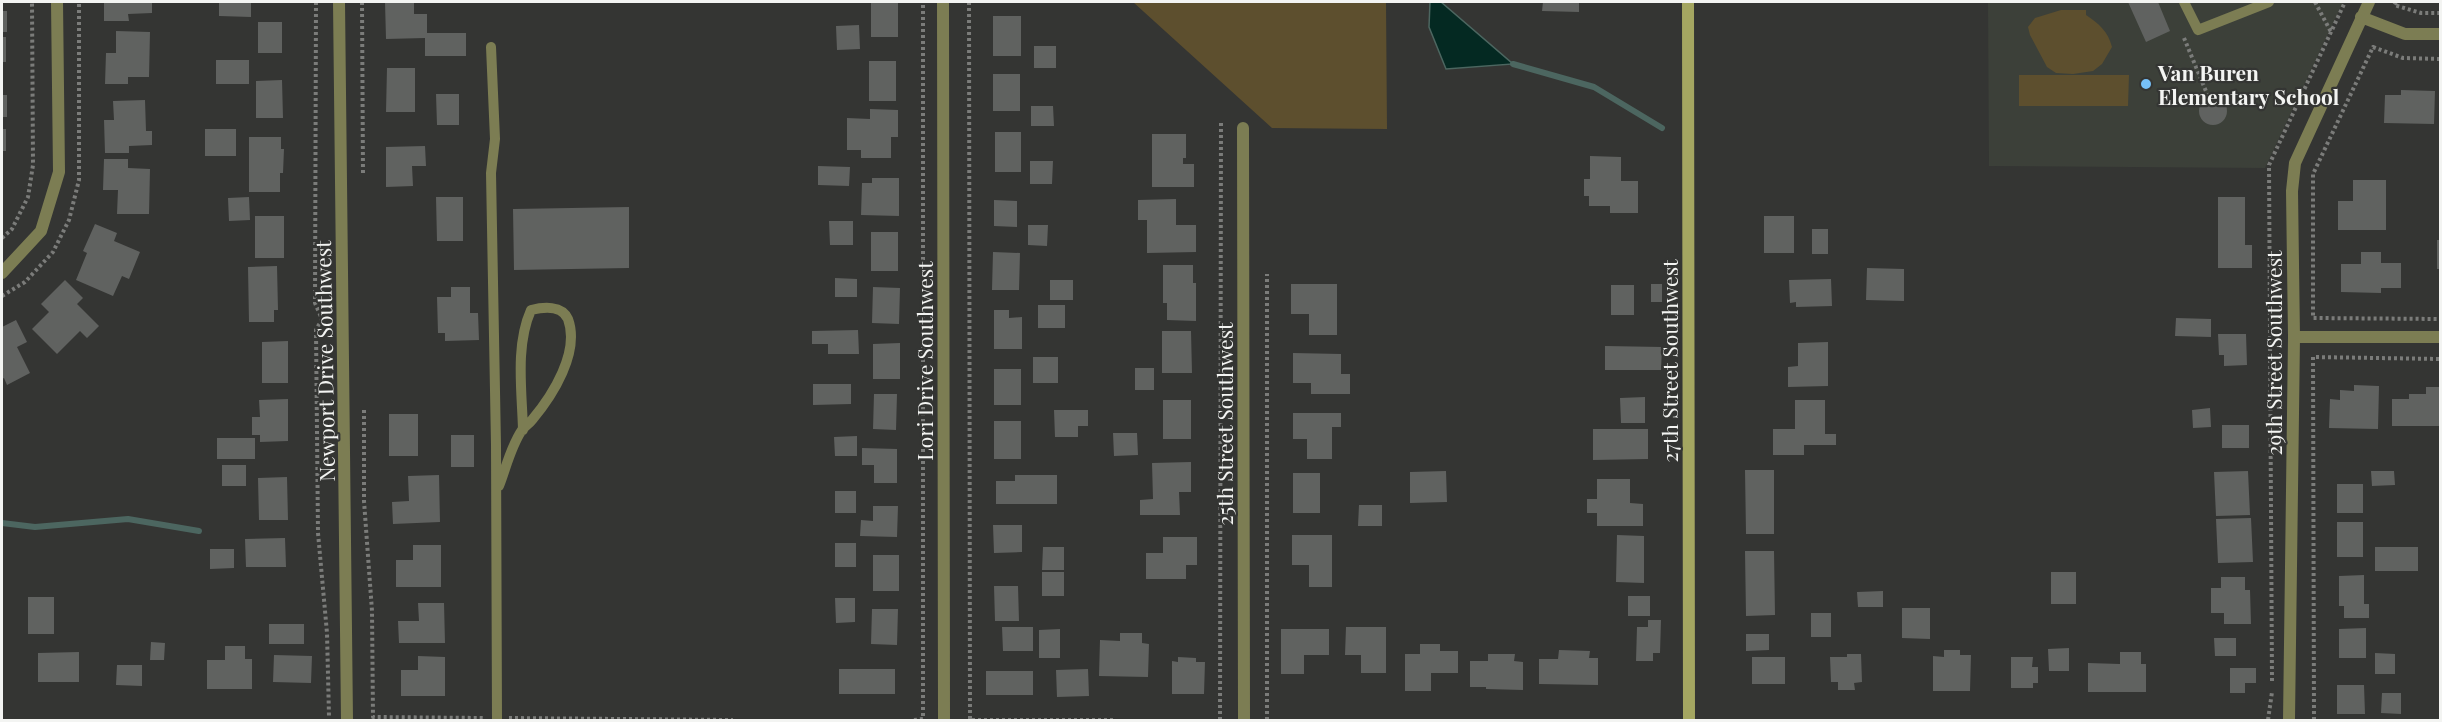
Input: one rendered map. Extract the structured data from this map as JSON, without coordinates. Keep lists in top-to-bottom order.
{
  "streets": {
    "street": [
      "29th Street Southwest",
      "Newport Drive Southwest",
      "Lori Drive Southwest",
      "27th Street Southwest",
      "25th Street Southwest"
    ]
  },
  "places": ["Van Buren Elementary School"]
}
